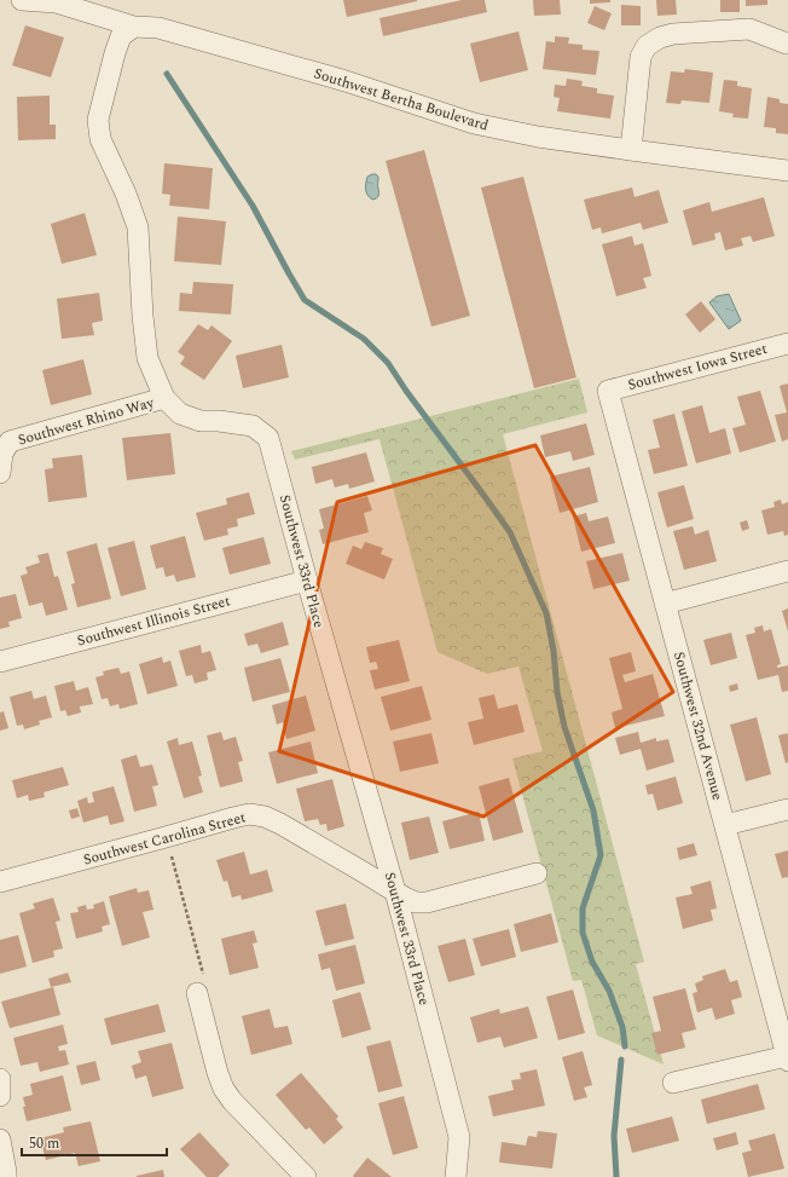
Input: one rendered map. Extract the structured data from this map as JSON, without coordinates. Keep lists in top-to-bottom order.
{
  "streets": {
    "street": [
      "Southwest Bertha Boulevard",
      "Southwest Iowa Street",
      "Southwest Rhino Way",
      "Southwest 33rd Place",
      "Southwest Illinois Street",
      "Southwest 32nd Avenue",
      "Southwest Carolina Street"
    ]
  },
  "crossings": [
    ["Southwest Bertha Boulevard", "Southwest 33rd Place"],
    ["Southwest Iowa Street", "Southwest 32nd Avenue"],
    ["Southwest Rhino Way", "Southwest 33rd Place"],
    ["Southwest 33rd Place", "Southwest Illinois Street"],
    ["Southwest 33rd Place", "Southwest Carolina Street"]
  ],
  "scale_bar": "50 m"
}
